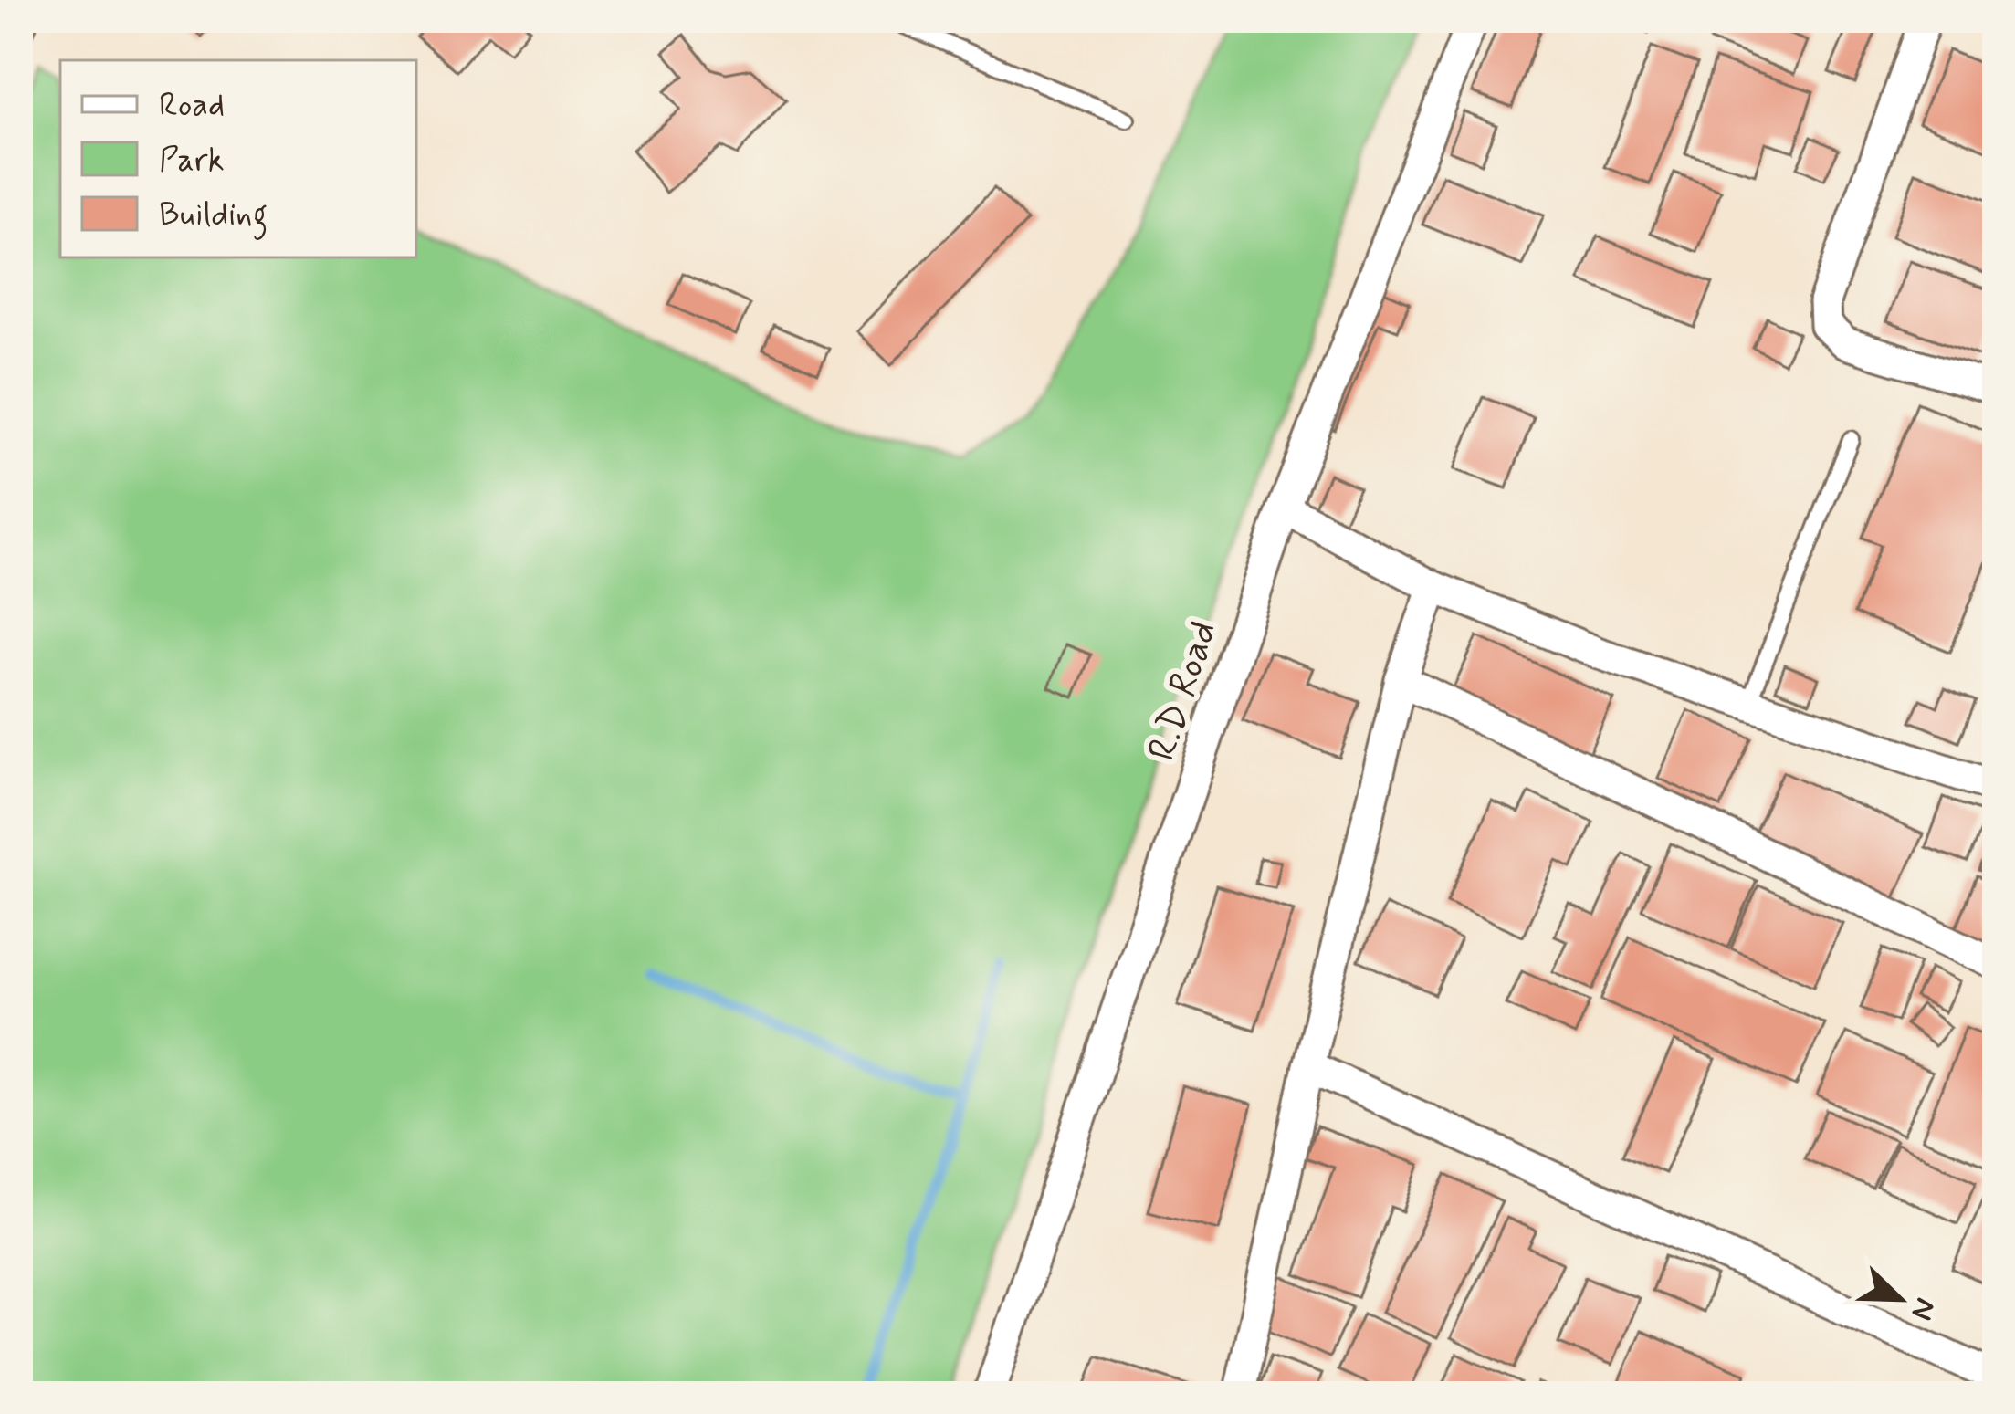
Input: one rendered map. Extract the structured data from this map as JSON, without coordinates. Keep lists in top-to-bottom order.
{
  "streets": {
    "street": ["R.D Road"]
  },
  "legend": ["Road", "Park", "Building"],
  "north": "bottom right"
}
